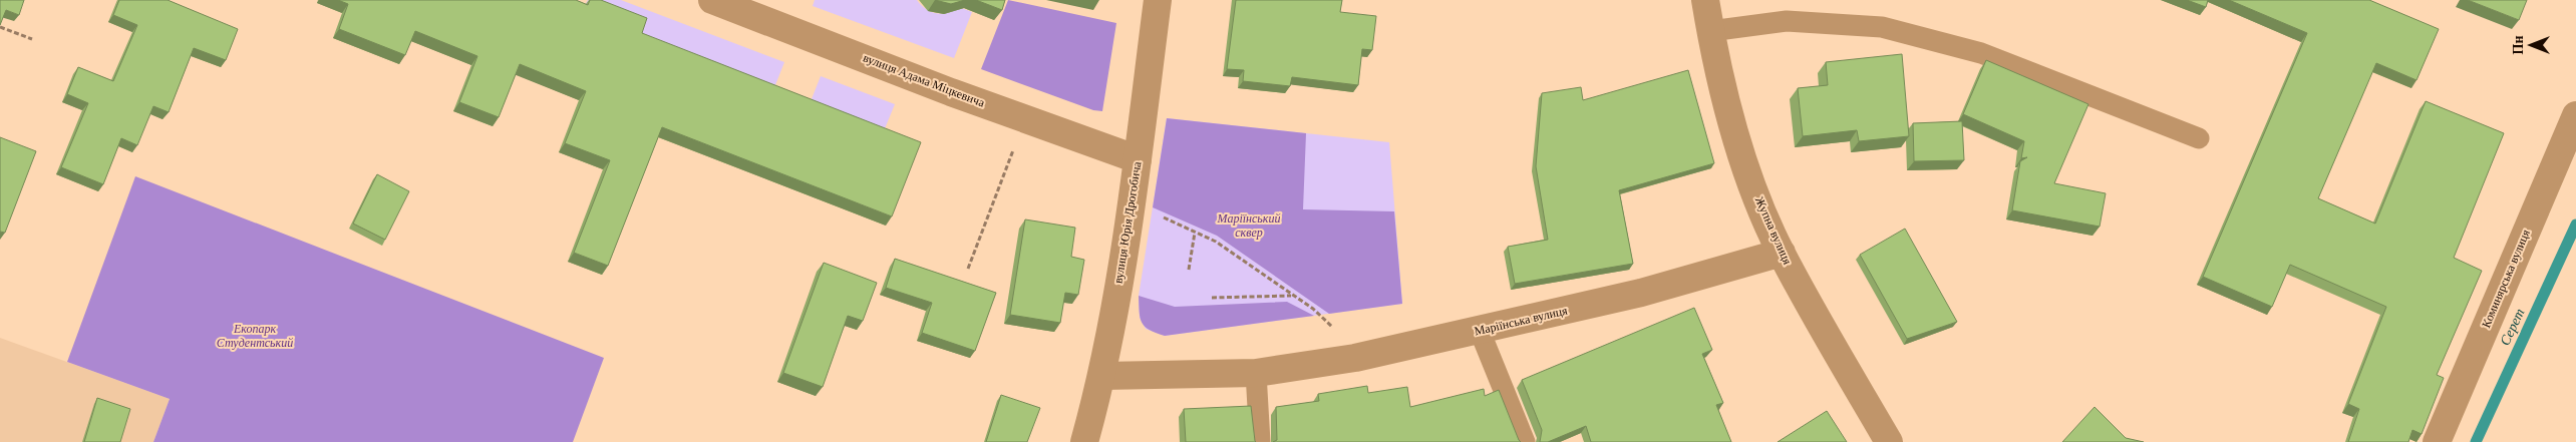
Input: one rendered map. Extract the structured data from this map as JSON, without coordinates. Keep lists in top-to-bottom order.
{
  "streets": {
    "street": [
      "вулиця Адама Міцкевича",
      "вулиця Юрія Дрогобича",
      "Жупна вулиця",
      "Коминярська вулиця",
      "Маріїнська вулиця"
    ]
  },
  "crossings": [
    ["вулиця Адама Міцкевича", "вулиця Юрія Дрогобича"],
    ["вулиця Юрія Дрогобича", "Маріїнська вулиця"],
    ["Жупна вулиця", "Маріїнська вулиця"]
  ],
  "water": ["Серет"],
  "parks": ["Маріїнський сквер", "Екопарк Студентський"],
  "north": "left"
}
